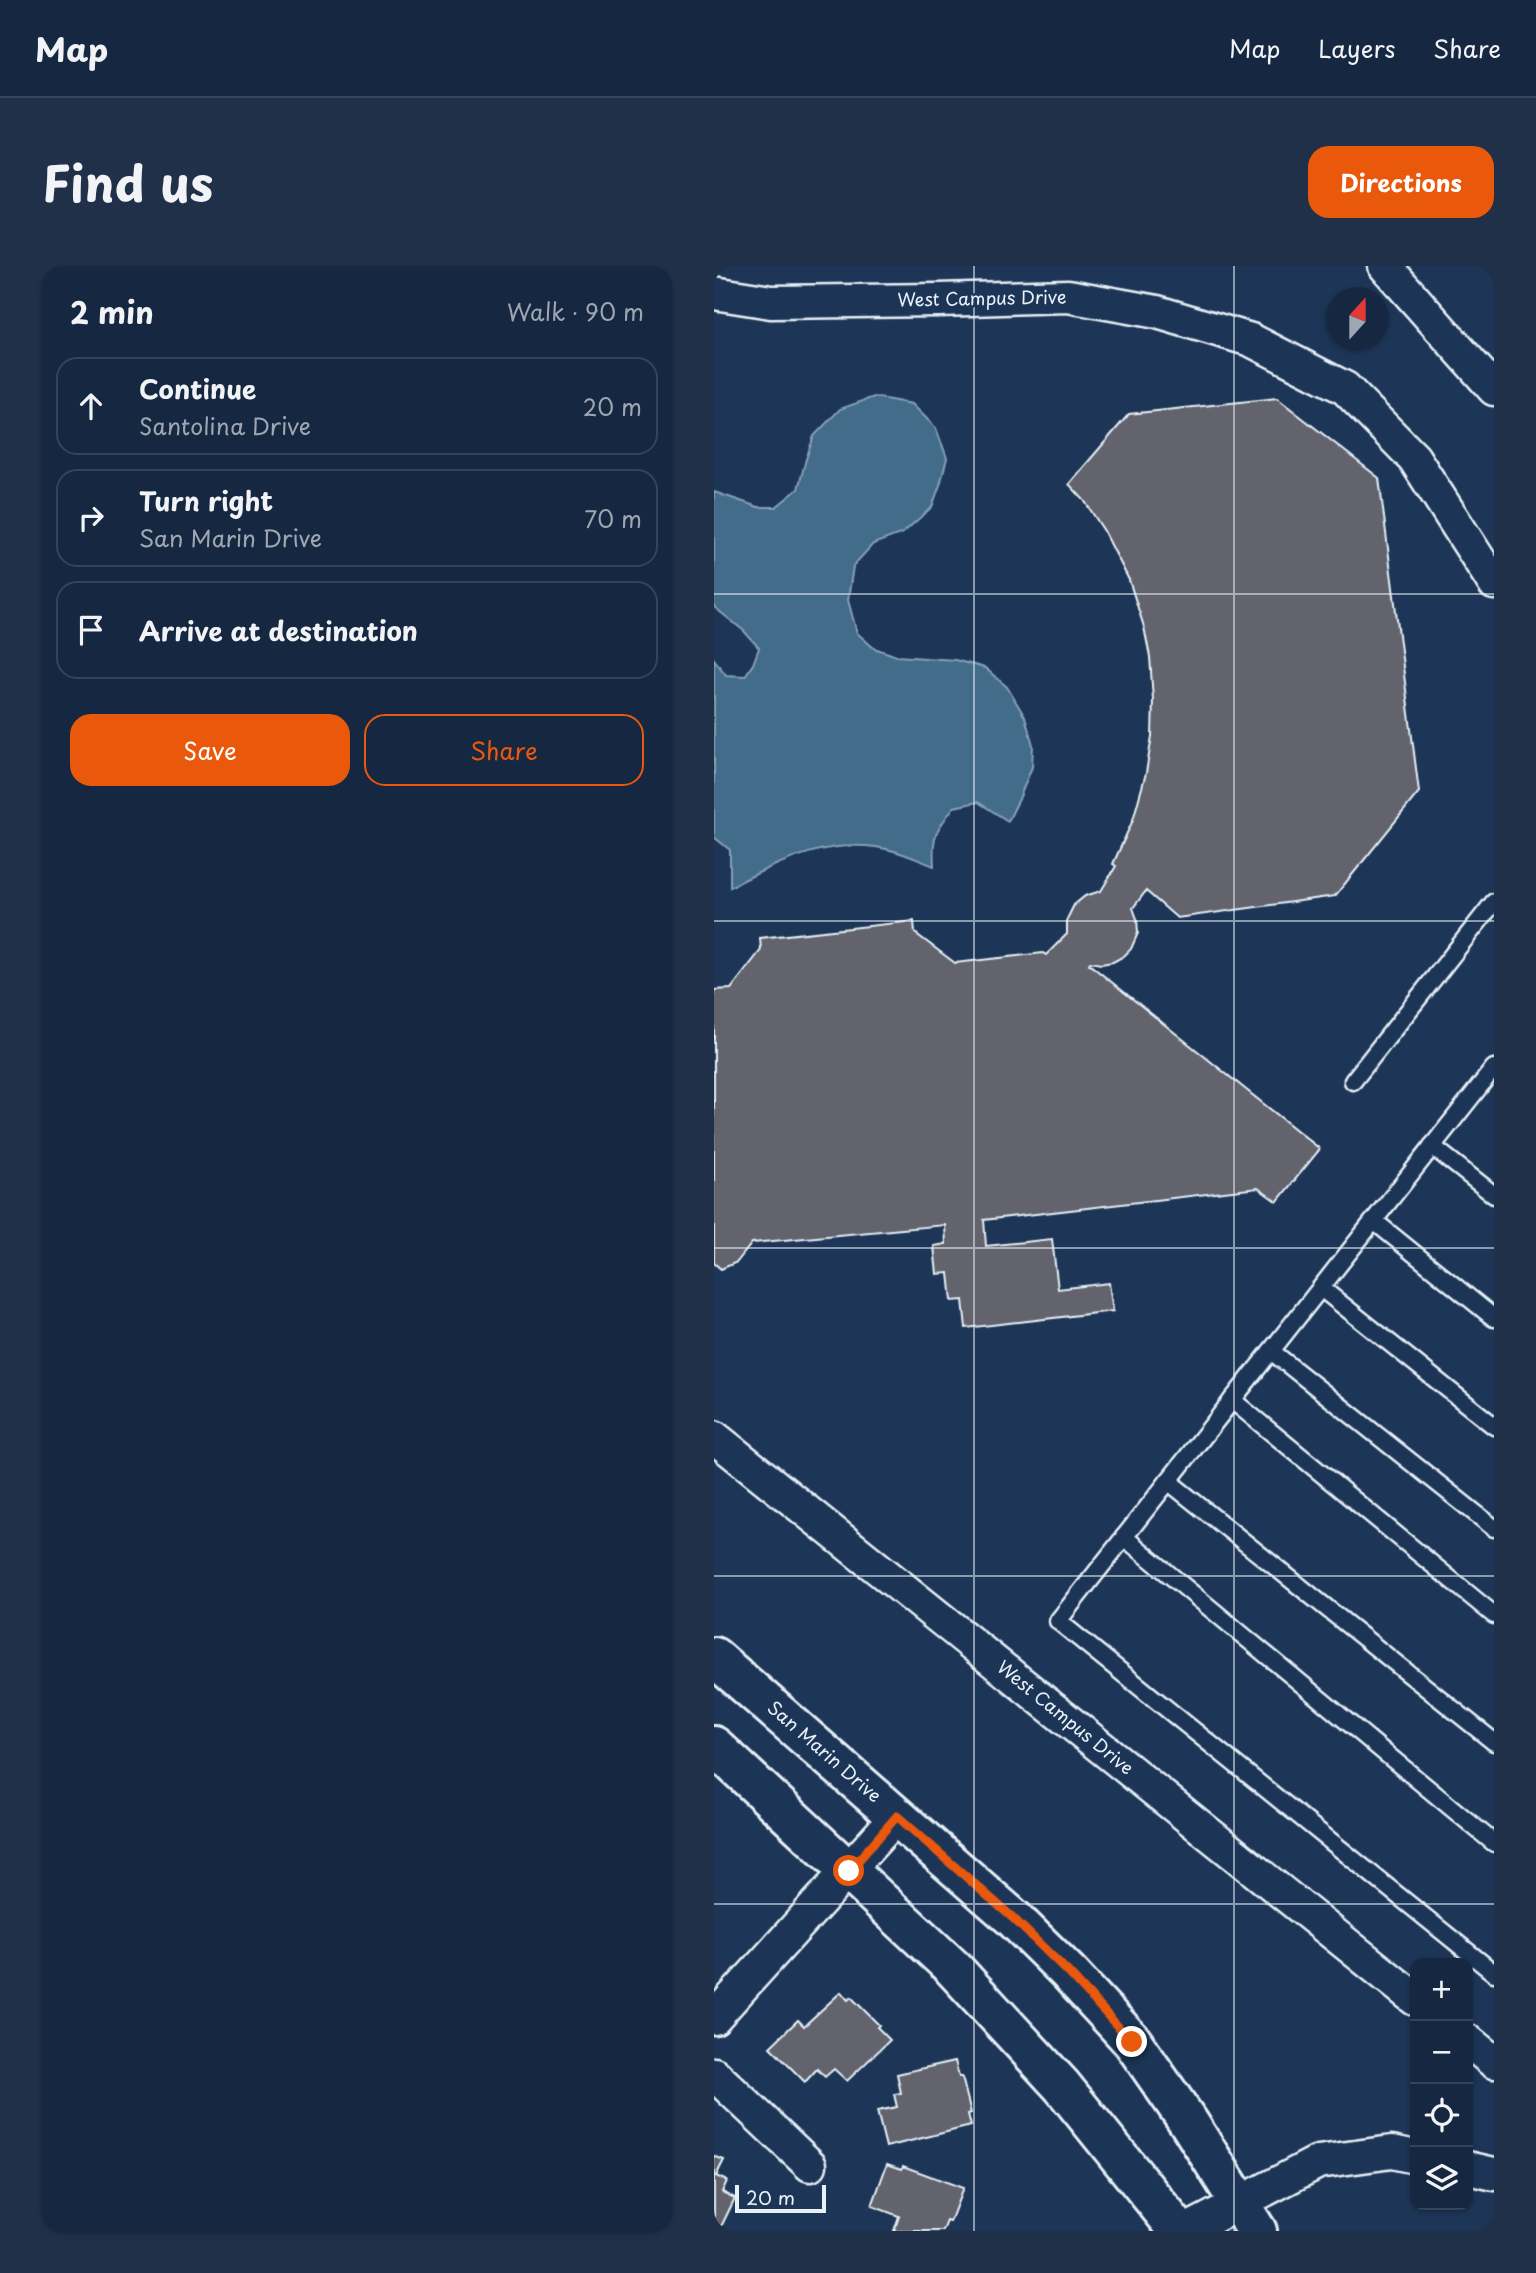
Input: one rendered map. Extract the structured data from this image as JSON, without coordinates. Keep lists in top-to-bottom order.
{
  "streets": {
    "main road": ["San Marin Drive"],
    "street": ["West Campus Drive"]
  },
  "scale_bar": "20 m",
  "north": "top",
  "page": {
    "header": "Map",
    "nav": ["Map", "Layers", "Share"],
    "title": "Find us",
    "buttons": [
      "Directions",
      ["Save", "Share"]
    ],
    "heading": ["2 min", "Walk · 90 m"],
    "list": [
      ["Continue", "Santolina Drive", "20 m"],
      ["Turn right", "San Marin Drive", "70 m"],
      "Arrive at destination"
    ],
    "map_buttons": ["+", "−"],
    "scale": "20 m"
  }
}
